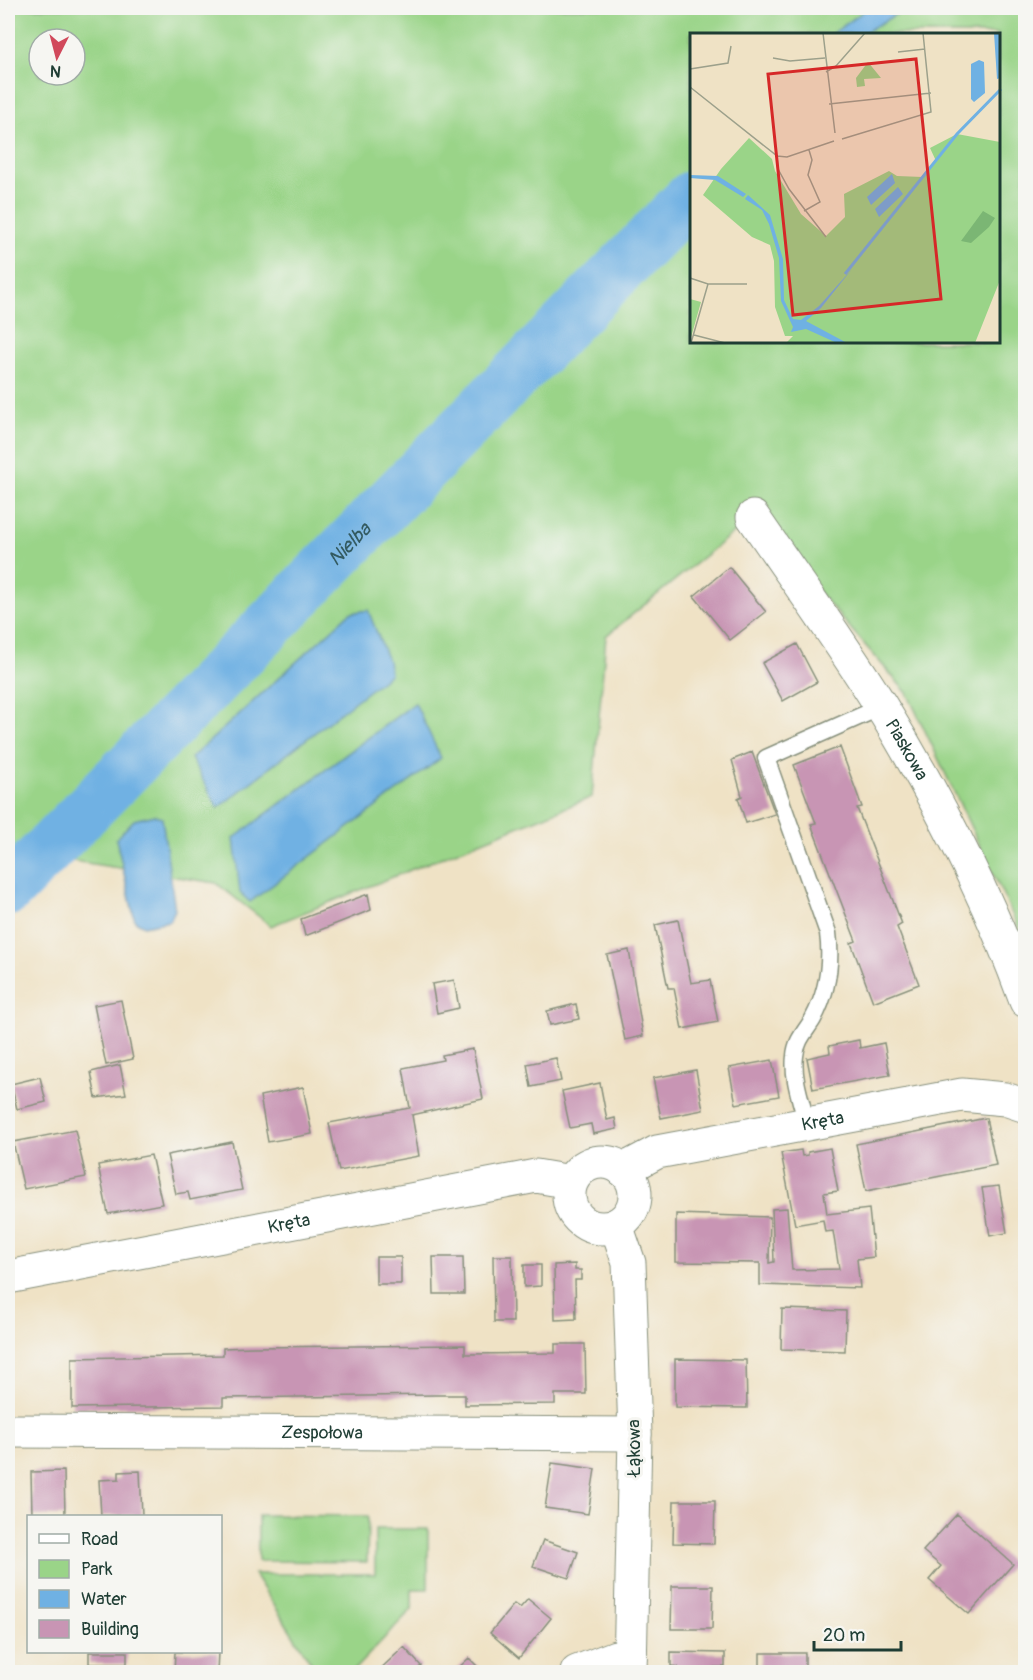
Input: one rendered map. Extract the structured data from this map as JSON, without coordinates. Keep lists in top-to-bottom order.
{
  "streets": {
    "street": [
      "Piaskowa",
      "Kręta",
      "Zespołowa",
      "Łąkowa"
    ]
  },
  "crossings": [
    ["Kręta", "Łąkowa"],
    ["Zespołowa", "Łąkowa"]
  ],
  "water": ["Nielba"],
  "legend": [
    "Road",
    "Park",
    "Water",
    "Building"
  ],
  "scale_bar": "20 m",
  "north": "bottom"
}
